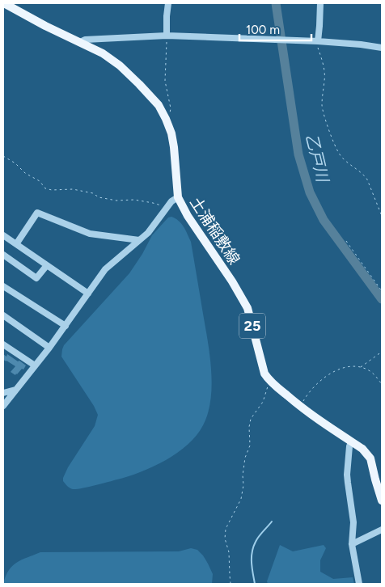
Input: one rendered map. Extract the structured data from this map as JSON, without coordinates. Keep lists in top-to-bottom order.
{
  "streets": {
    "main road": ["土浦稲敷線", "25"]
  },
  "water": ["乙戸川"],
  "scale_bar": "100 m"
}
